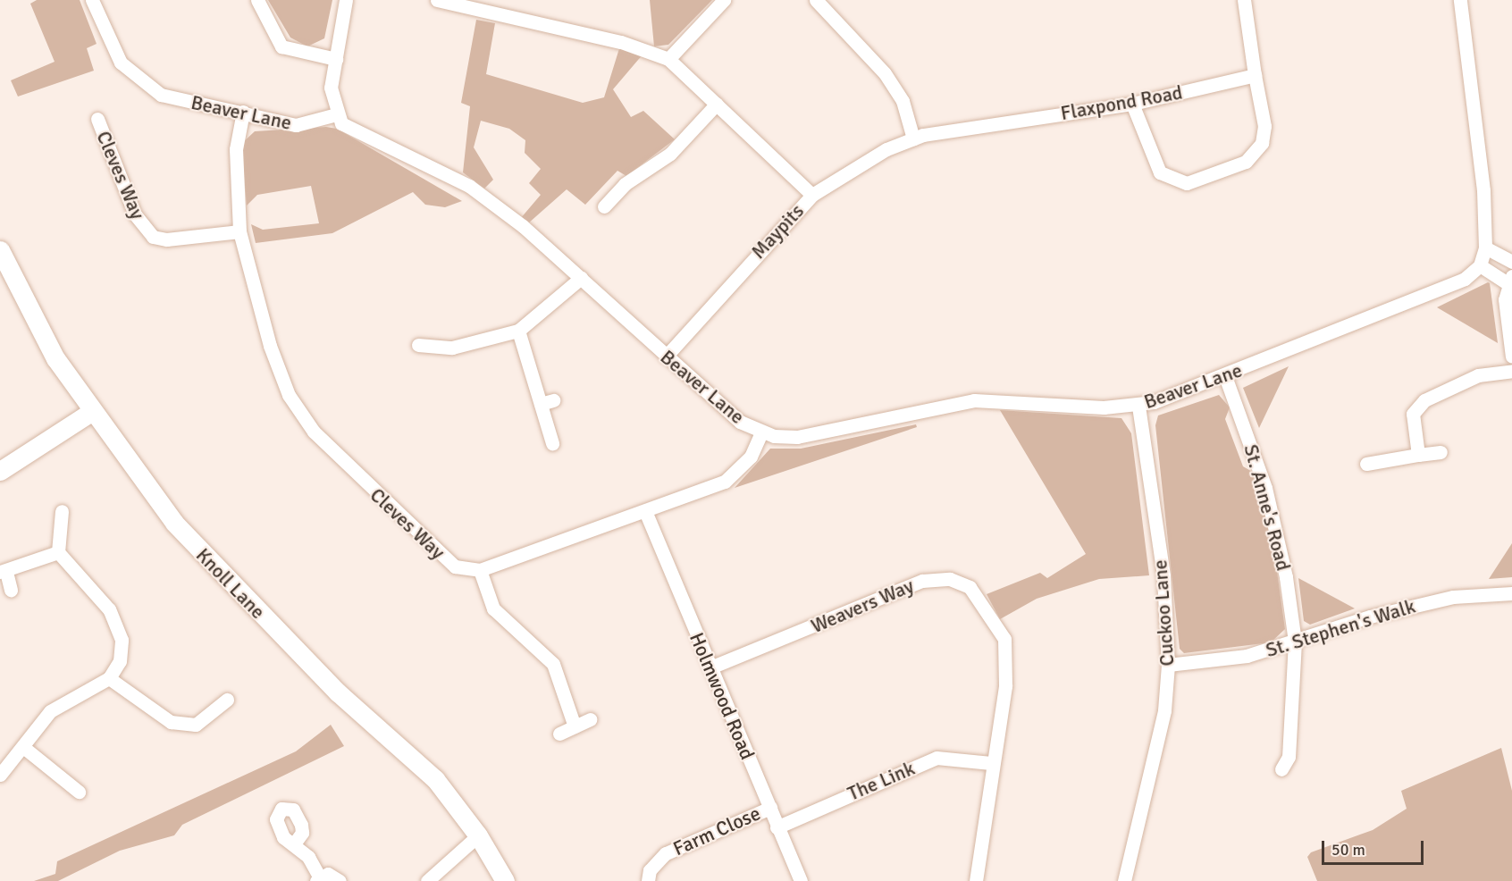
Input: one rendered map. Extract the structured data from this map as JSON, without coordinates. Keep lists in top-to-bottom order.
{
  "streets": {
    "street": [
      "Flaxpond Road",
      "Beaver Lane",
      "Cleves Way",
      "Maypits",
      "St. Anne's Road",
      "Knoll Lane",
      "Weavers Way",
      "Cuckoo Lane",
      "St. Stephen's Walk",
      "Holmwood Road",
      "The Link",
      "Farm Close"
    ]
  },
  "crossings": [
    ["Flaxpond Road", "Maypits"],
    ["Beaver Lane", "Cleves Way"],
    ["Beaver Lane", "Maypits"],
    ["Beaver Lane", "St. Anne's Road"],
    ["Beaver Lane", "Cuckoo Lane"],
    ["St. Anne's Road", "St. Stephen's Walk"],
    ["Weavers Way", "Holmwood Road"],
    ["Weavers Way", "The Link"],
    ["Cuckoo Lane", "St. Stephen's Walk"],
    ["Holmwood Road", "The Link"],
    ["Holmwood Road", "Farm Close"]
  ],
  "scale_bar": "50 m"
}
